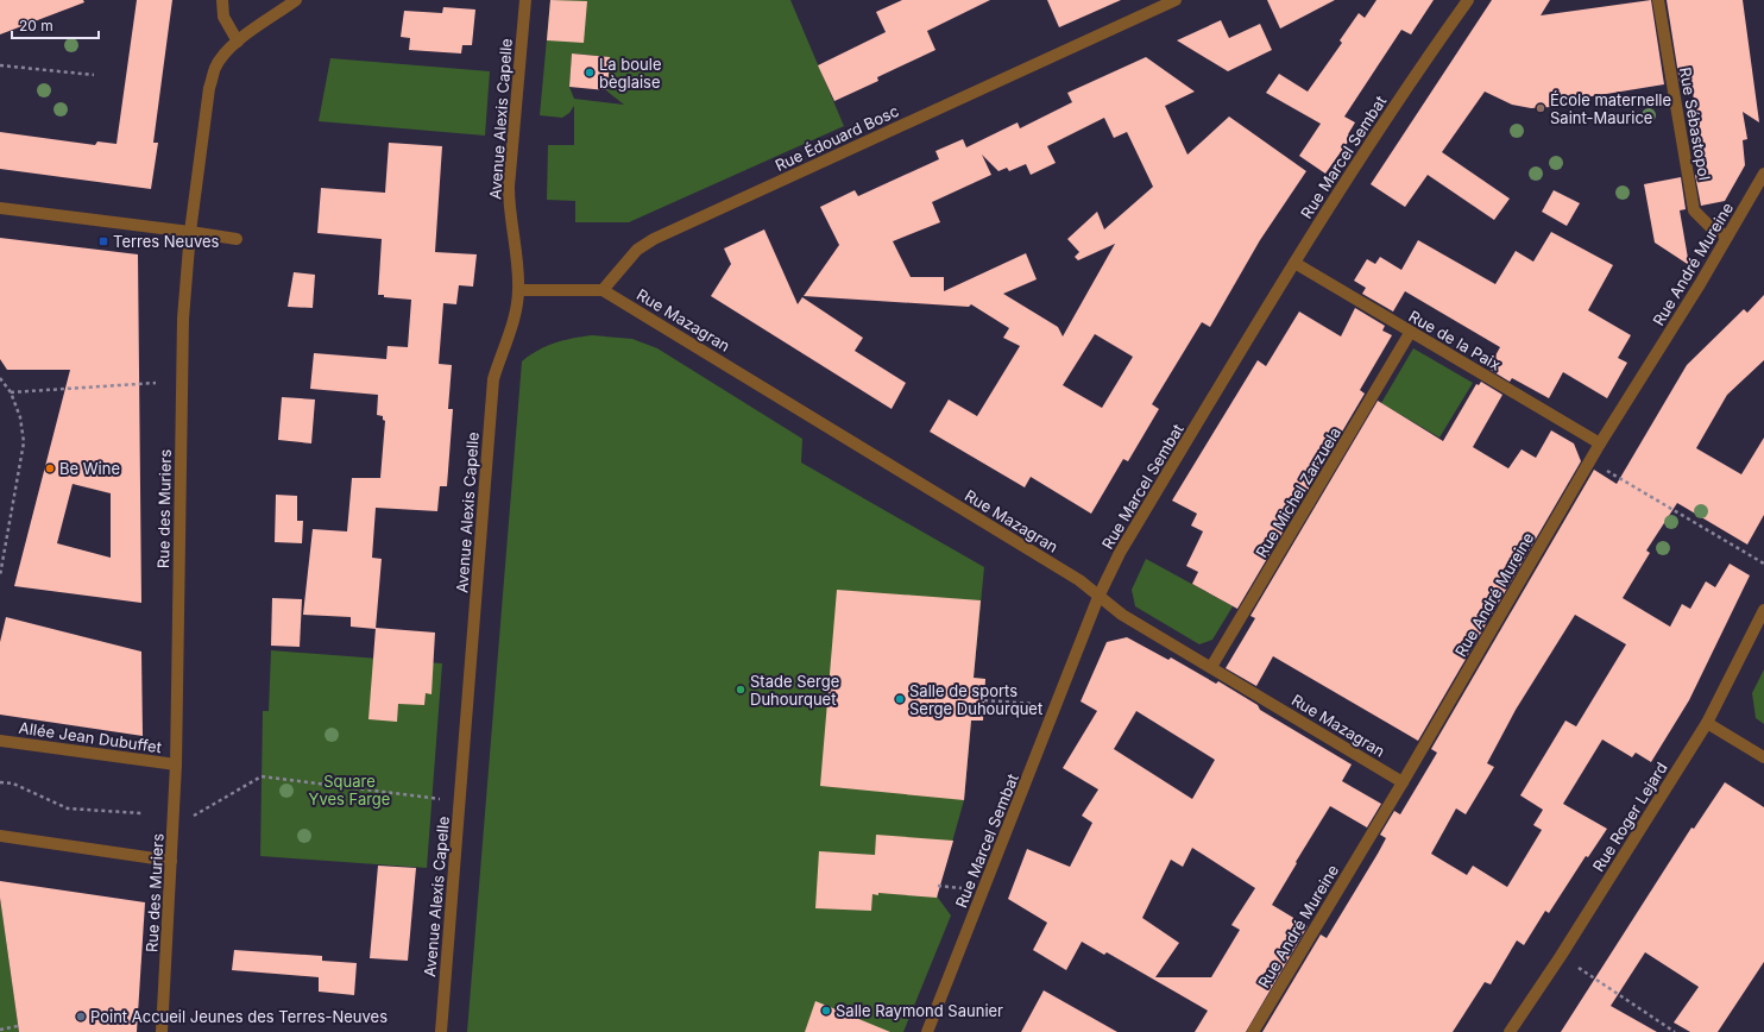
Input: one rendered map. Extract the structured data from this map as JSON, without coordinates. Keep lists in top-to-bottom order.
{
  "streets": {
    "street": [
      "Avenue Alexis Capelle",
      "Rue Sébastopol",
      "Rue Édouard Bosc",
      "Rue Marcel Sembat",
      "Rue André Mureine",
      "Rue Mazagran",
      "Rue de la Paix",
      "Rue Michel Zarzuela",
      "Rue des Muriers",
      "Allée Jean Dubuffet",
      "Rue Roger Lejard"
    ]
  },
  "crossings": [
    ["Rue Sébastopol", "Rue André Mureine"],
    ["Rue Édouard Bosc", "Rue Mazagran"],
    ["Rue Marcel Sembat", "Rue Mazagran"],
    ["Rue Marcel Sembat", "Rue de la Paix"],
    ["Rue André Mureine", "Rue Mazagran"],
    ["Rue André Mureine", "Rue de la Paix"],
    ["Rue Mazagran", "Rue Michel Zarzuela"],
    ["Rue de la Paix", "Rue Michel Zarzuela"],
    ["Rue des Muriers", "Allée Jean Dubuffet"]
  ],
  "parks": ["Square Yves Farge"],
  "places": {
    "other": [
      "La boule bèglaise",
      "École maternelle Saint-Maurice",
      "Be Wine",
      "Stade Serge Duhourquet",
      "Salle de sports Serge Duhourquet",
      "Salle Raymond Saunier",
      "Point Accueil Jeunes des Terres-Neuves"
    ],
    "transit": ["Terres Neuves"]
  },
  "scale_bar": "20 m"
}
